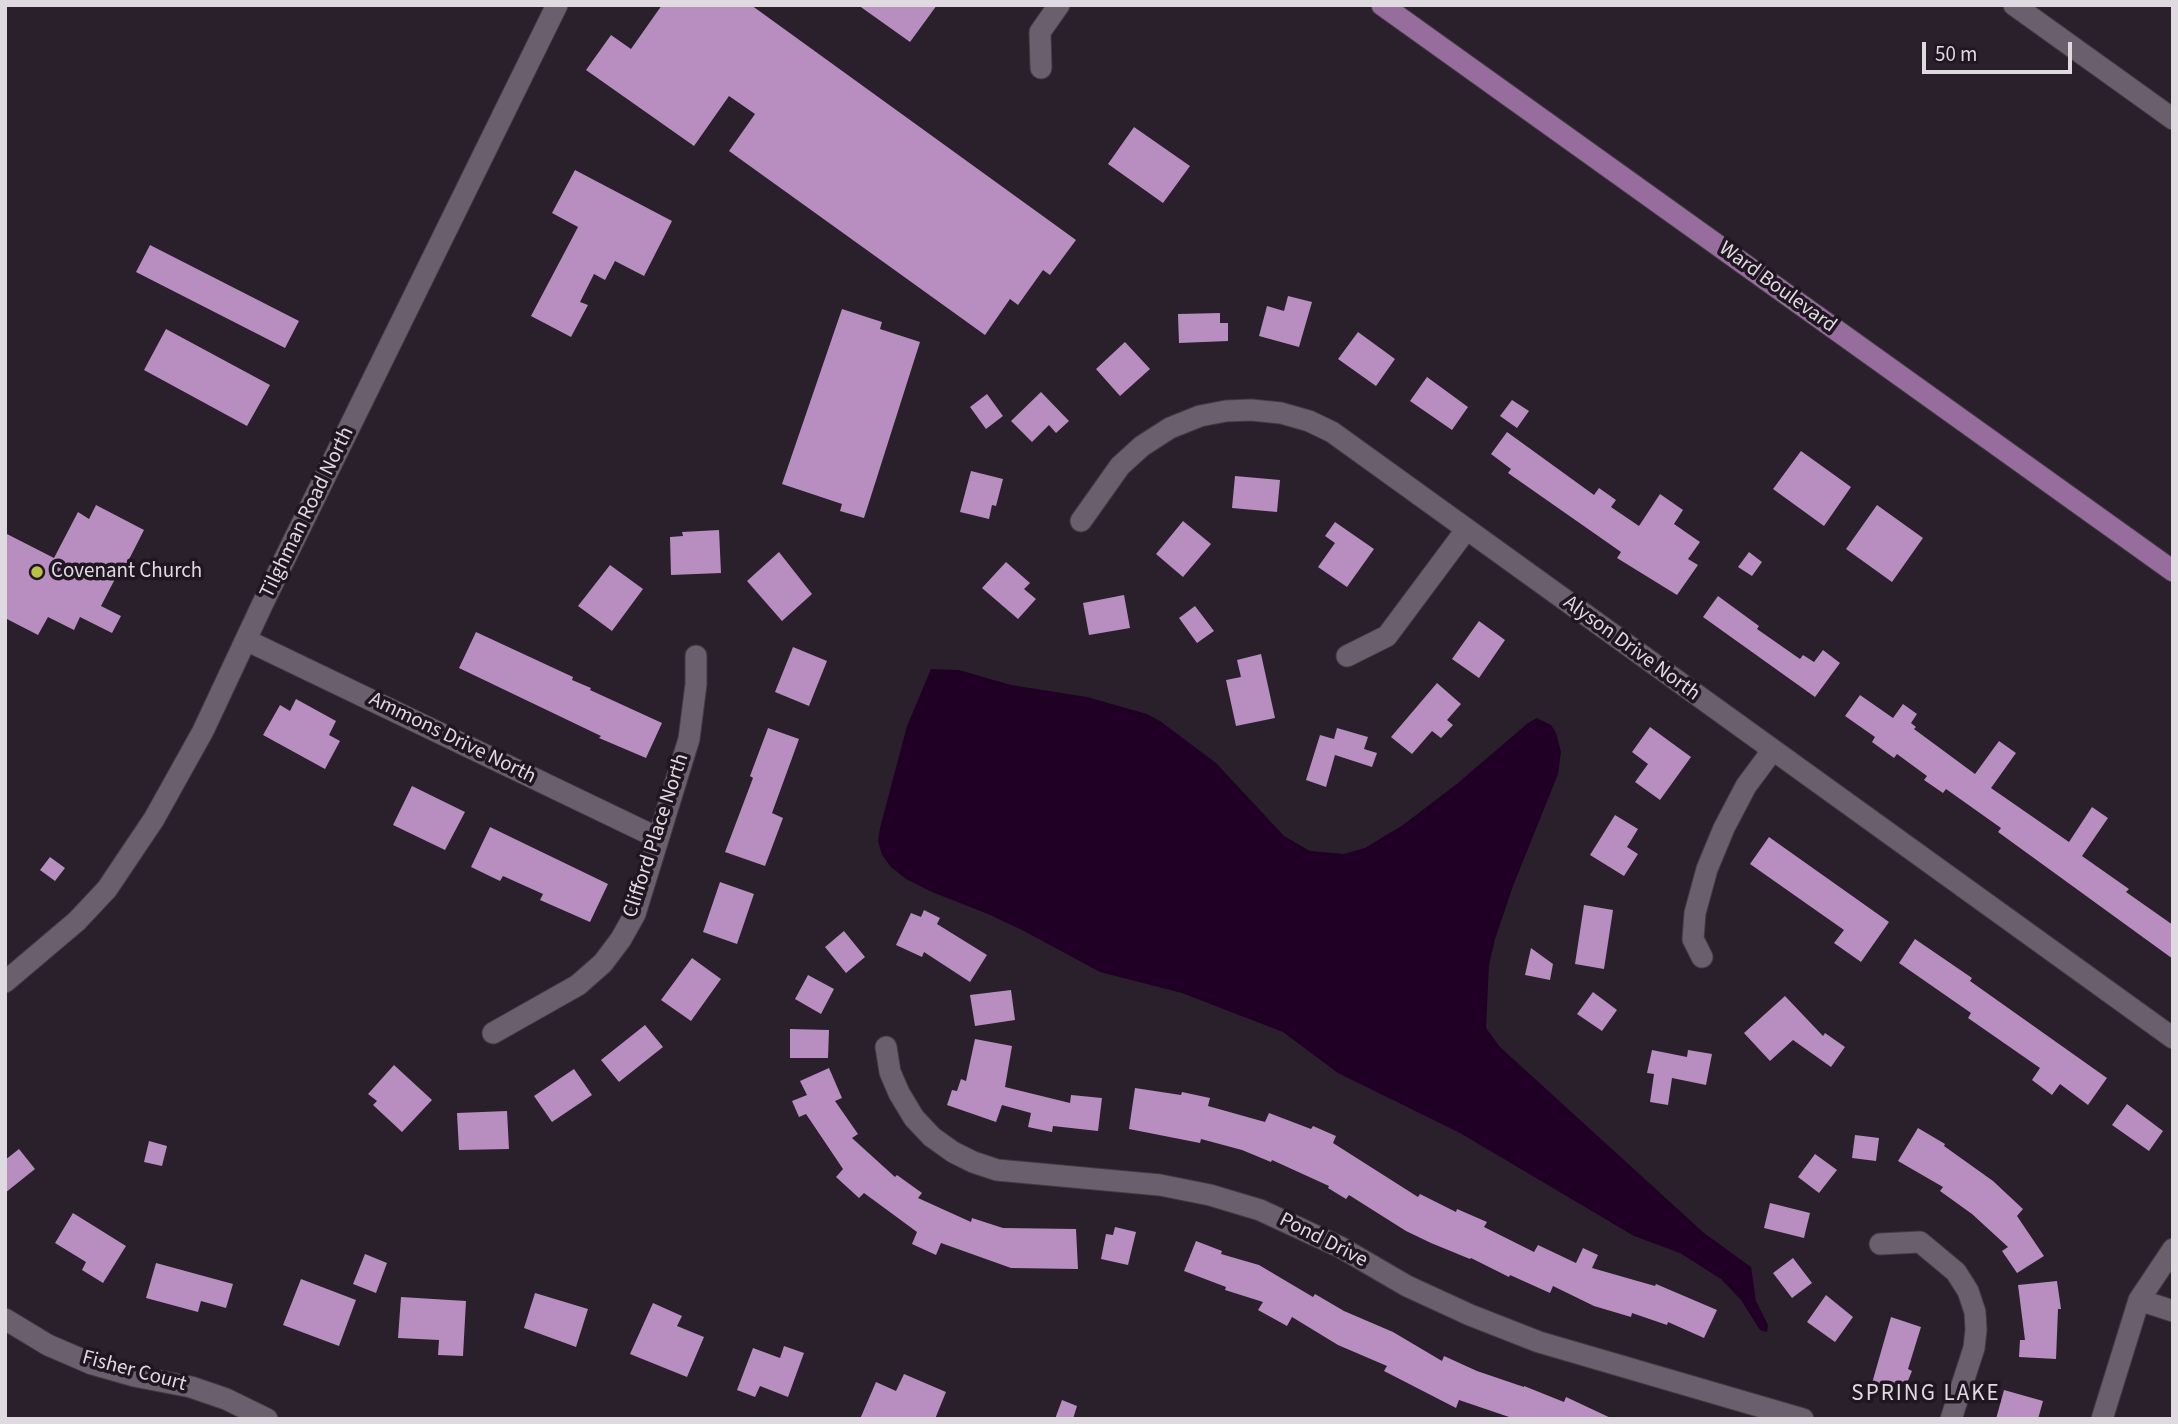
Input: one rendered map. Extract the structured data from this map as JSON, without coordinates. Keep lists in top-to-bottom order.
{
  "streets": {
    "main road": ["Ward Boulevard"],
    "street": [
      "Tilghman Road North",
      "Alyson Drive North",
      "Ammons Drive North",
      "Clifford Place North",
      "Pond Drive",
      "Fisher Court"
    ]
  },
  "crossings": [
    ["Tilghman Road North", "Ammons Drive North"],
    ["Ammons Drive North", "Clifford Place North"]
  ],
  "districts": ["SPRING LAKE"],
  "places": ["Covenant Church"],
  "scale_bar": "50 m"
}
